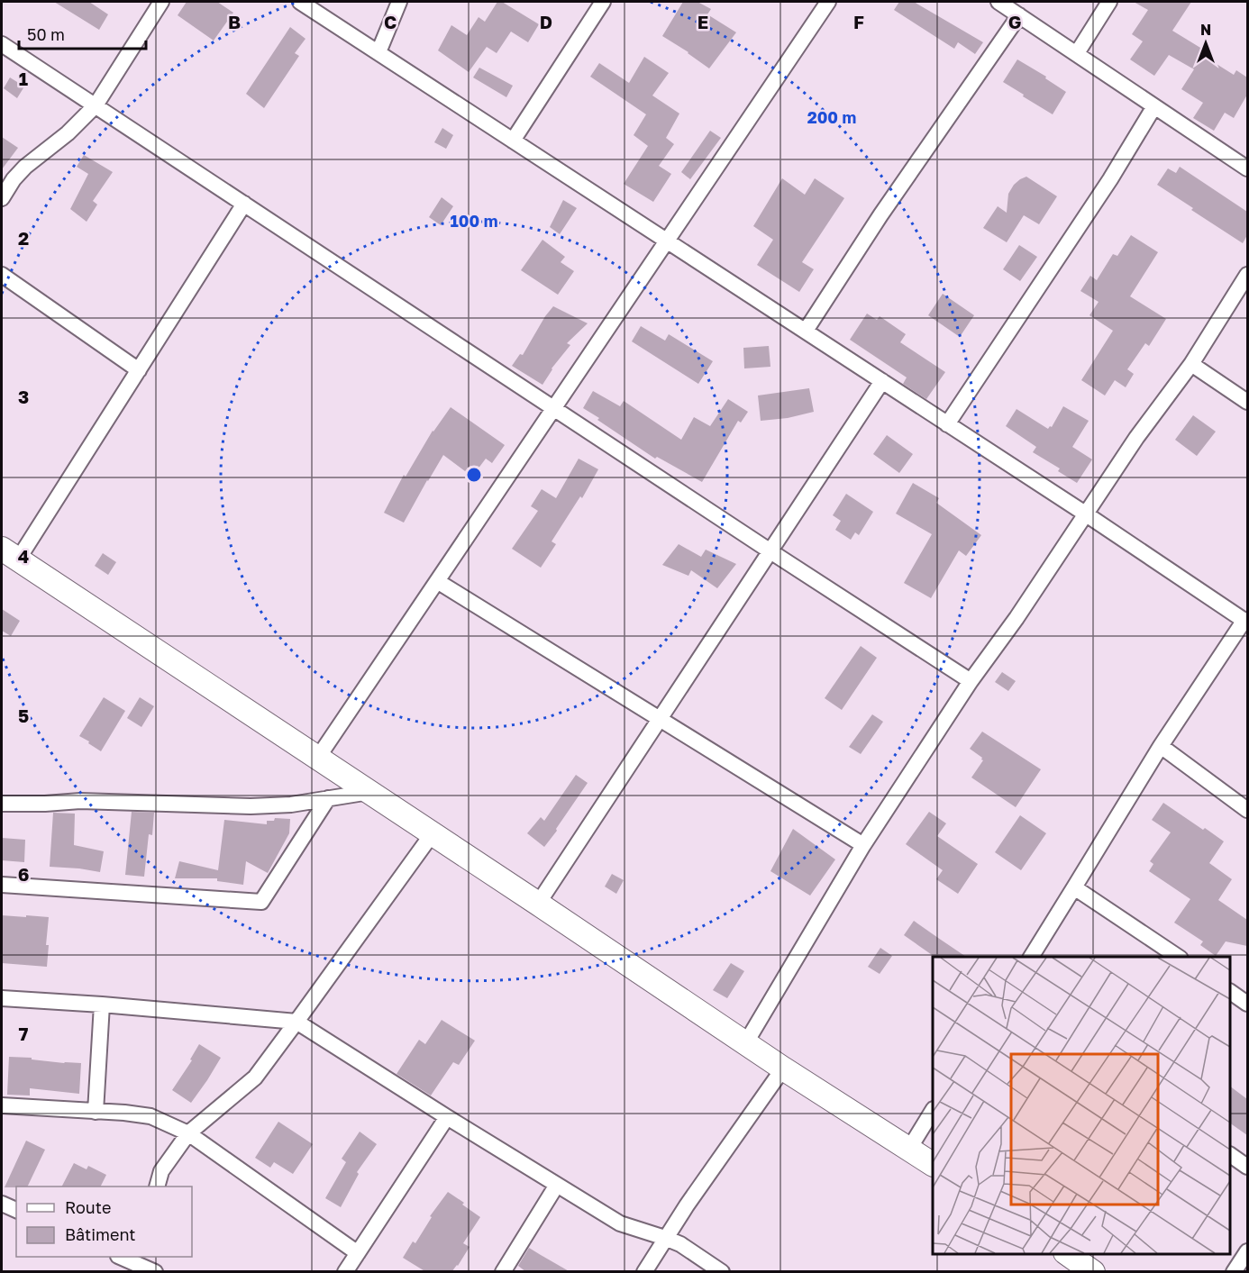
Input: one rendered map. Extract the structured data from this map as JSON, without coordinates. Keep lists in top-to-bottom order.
{
  "legend": ["Route", "Bâtiment"],
  "scale_bar": "50 m",
  "north": "top",
  "grid": {
    "columns": [
      "B",
      "C",
      "D",
      "E",
      "F",
      "G"
    ],
    "rows": [
      "1",
      "2",
      "3",
      "4",
      "5",
      "6",
      "7"
    ]
  },
  "rings": ["200 m", "100 m"]
}
